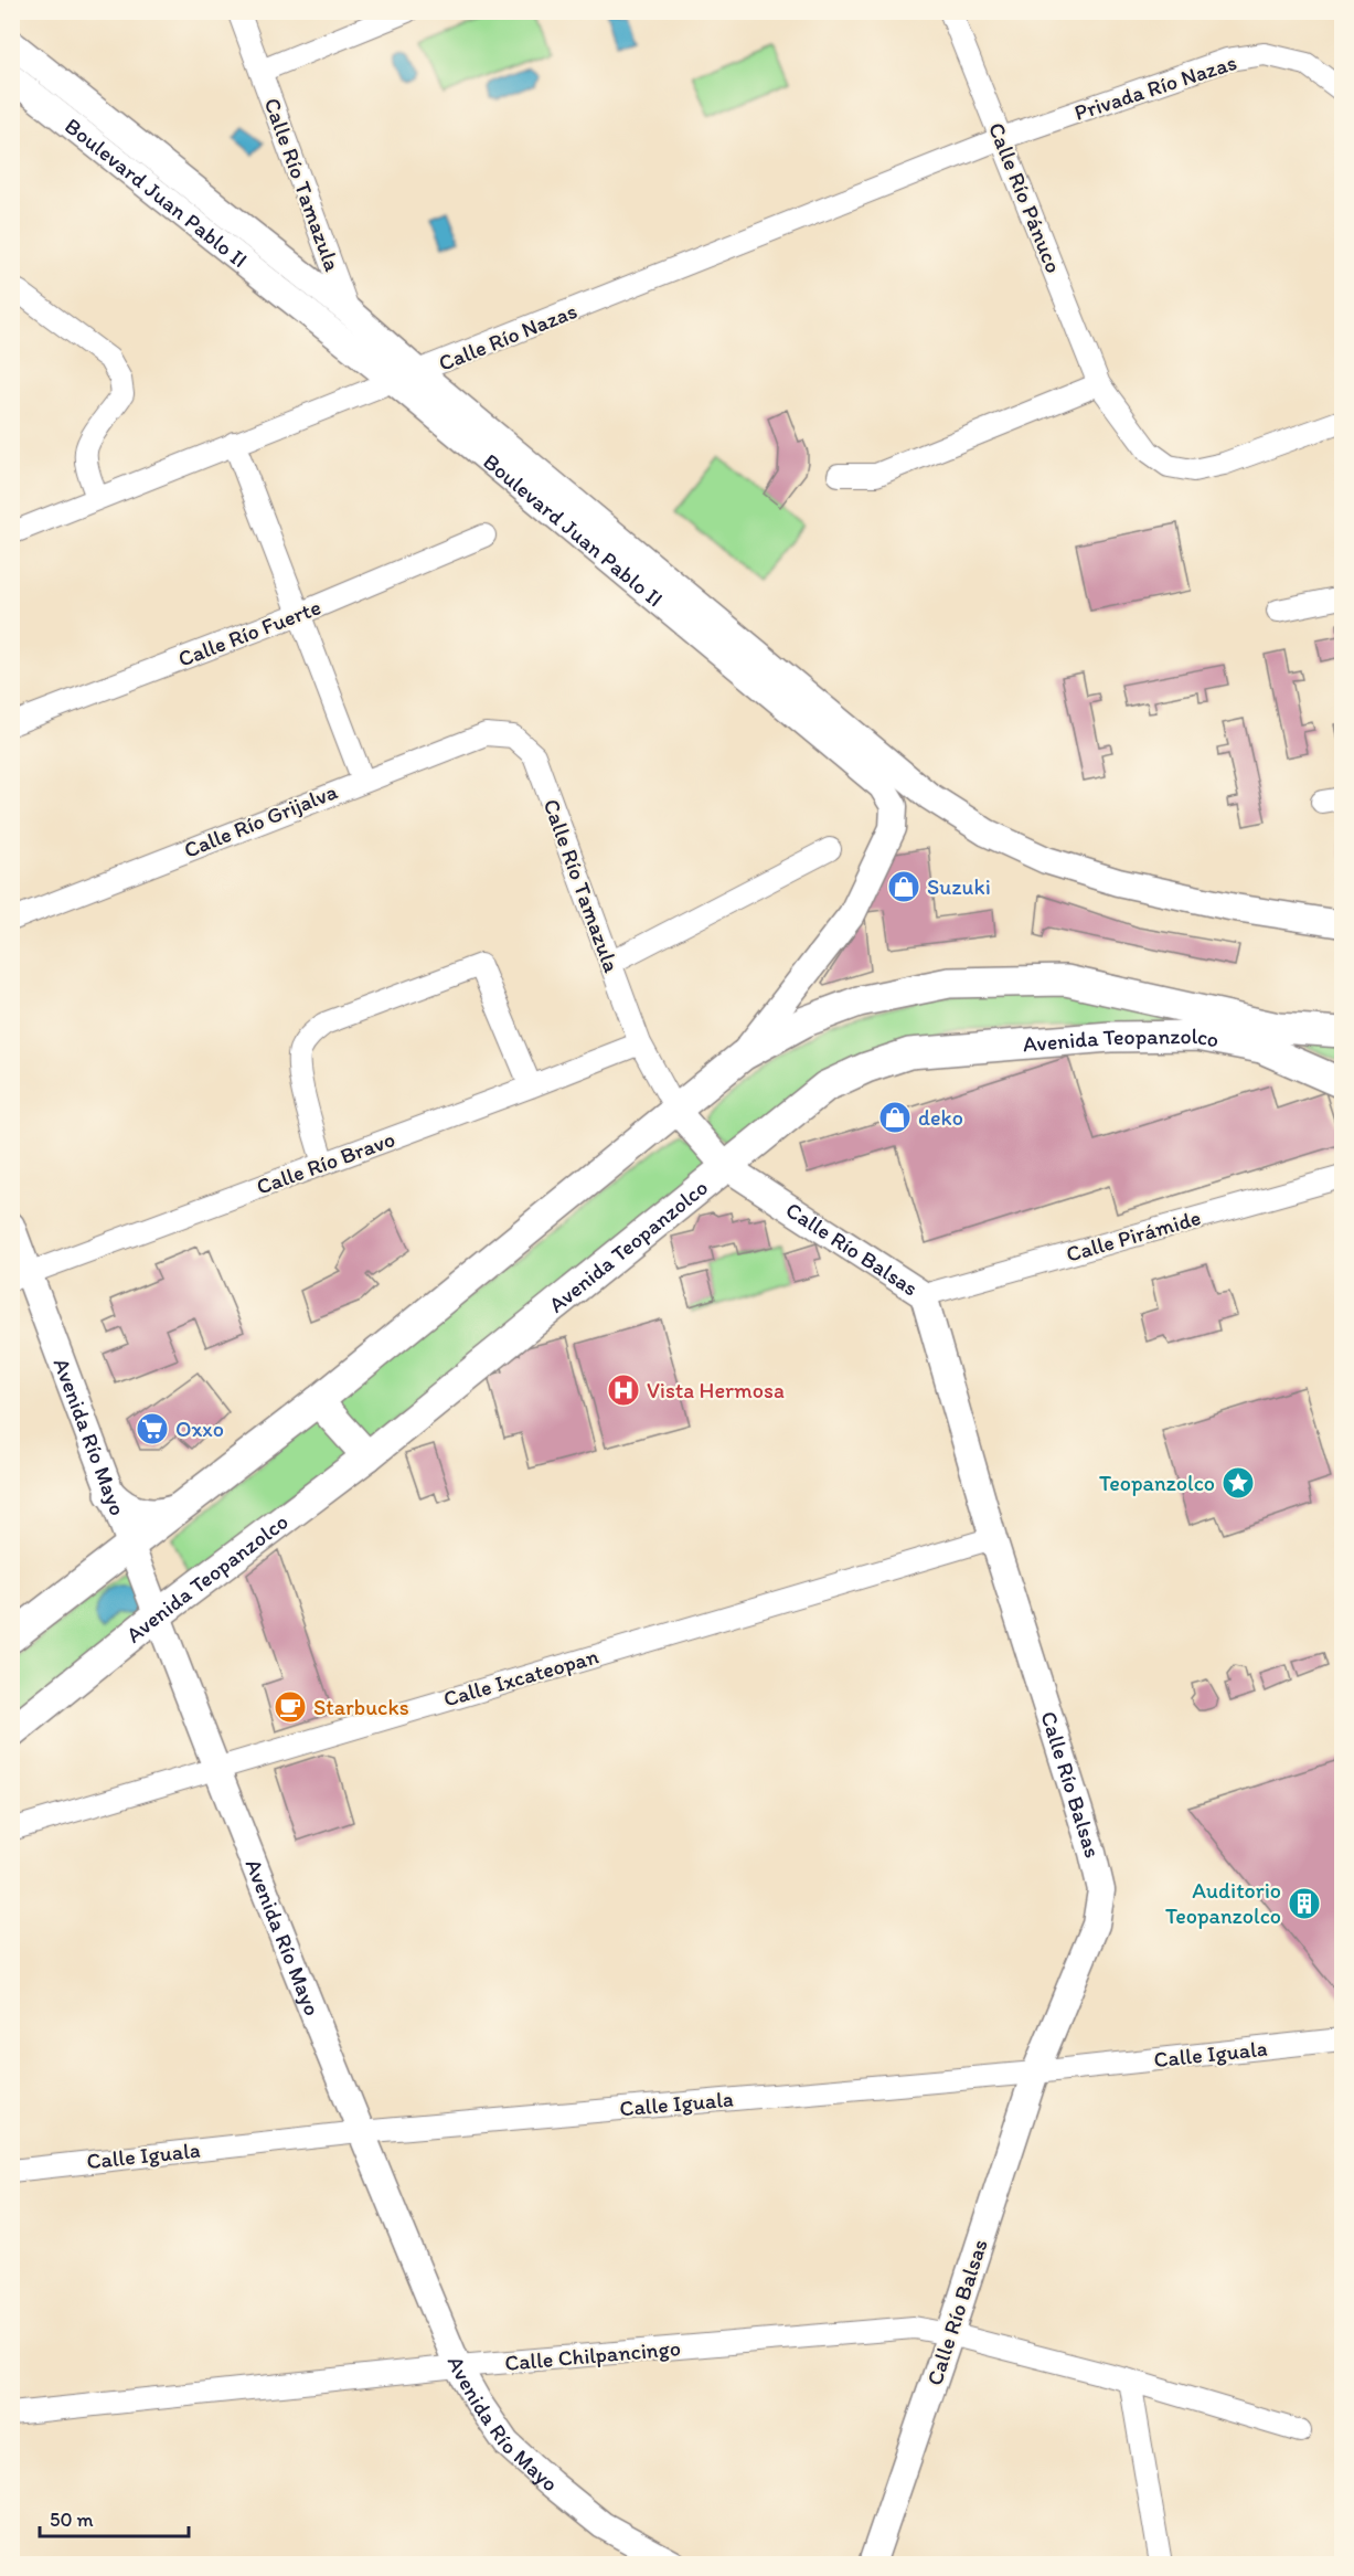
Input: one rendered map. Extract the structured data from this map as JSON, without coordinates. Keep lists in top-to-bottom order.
{
  "streets": {
    "main road": ["Avenida Teopanzolco"],
    "street": [
      "Privada Río Nazas",
      "Calle Río Tamazula",
      "Boulevard Juan Pablo II",
      "Calle Río Pánuco",
      "Calle Río Nazas",
      "Calle Río Fuerte",
      "Calle Río Grijalva",
      "Calle Río Bravo",
      "Calle Pirámide",
      "Calle Río Balsas",
      "Avenida Río Mayo",
      "Calle Ixcateopan",
      "Calle Iguala",
      "Calle Chilpancingo"
    ]
  },
  "crossings": [
    ["Privada Río Nazas", "Calle Río Pánuco"],
    ["Privada Río Nazas", "Calle Río Nazas"],
    ["Calle Río Tamazula", "Boulevard Juan Pablo II"],
    ["Calle Río Tamazula", "Calle Río Grijalva"],
    ["Calle Río Tamazula", "Avenida Teopanzolco"],
    ["Calle Río Tamazula", "Calle Río Bravo"],
    ["Calle Río Tamazula", "Calle Río Balsas"],
    ["Boulevard Juan Pablo II", "Calle Río Nazas"],
    ["Boulevard Juan Pablo II", "Avenida Teopanzolco"],
    ["Calle Río Pánuco", "Calle Río Nazas"],
    ["Avenida Teopanzolco", "Calle Río Balsas"],
    ["Avenida Teopanzolco", "Avenida Río Mayo"],
    ["Calle Río Bravo", "Avenida Río Mayo"],
    ["Calle Pirámide", "Calle Río Balsas"],
    ["Calle Río Balsas", "Calle Ixcateopan"],
    ["Calle Río Balsas", "Calle Iguala"],
    ["Calle Río Balsas", "Calle Chilpancingo"],
    ["Avenida Río Mayo", "Calle Ixcateopan"],
    ["Avenida Río Mayo", "Calle Iguala"],
    ["Avenida Río Mayo", "Calle Chilpancingo"]
  ],
  "places": {
    "shop": ["Suzuki", "deko"],
    "hospital": ["Vista Hermosa"],
    "supermarket": ["Oxxo"],
    "place": ["Teopanzolco"],
    "cafe": ["Starbucks"],
    "building": ["Auditorio Teopanzolco"]
  },
  "scale_bar": "50 m"
}
